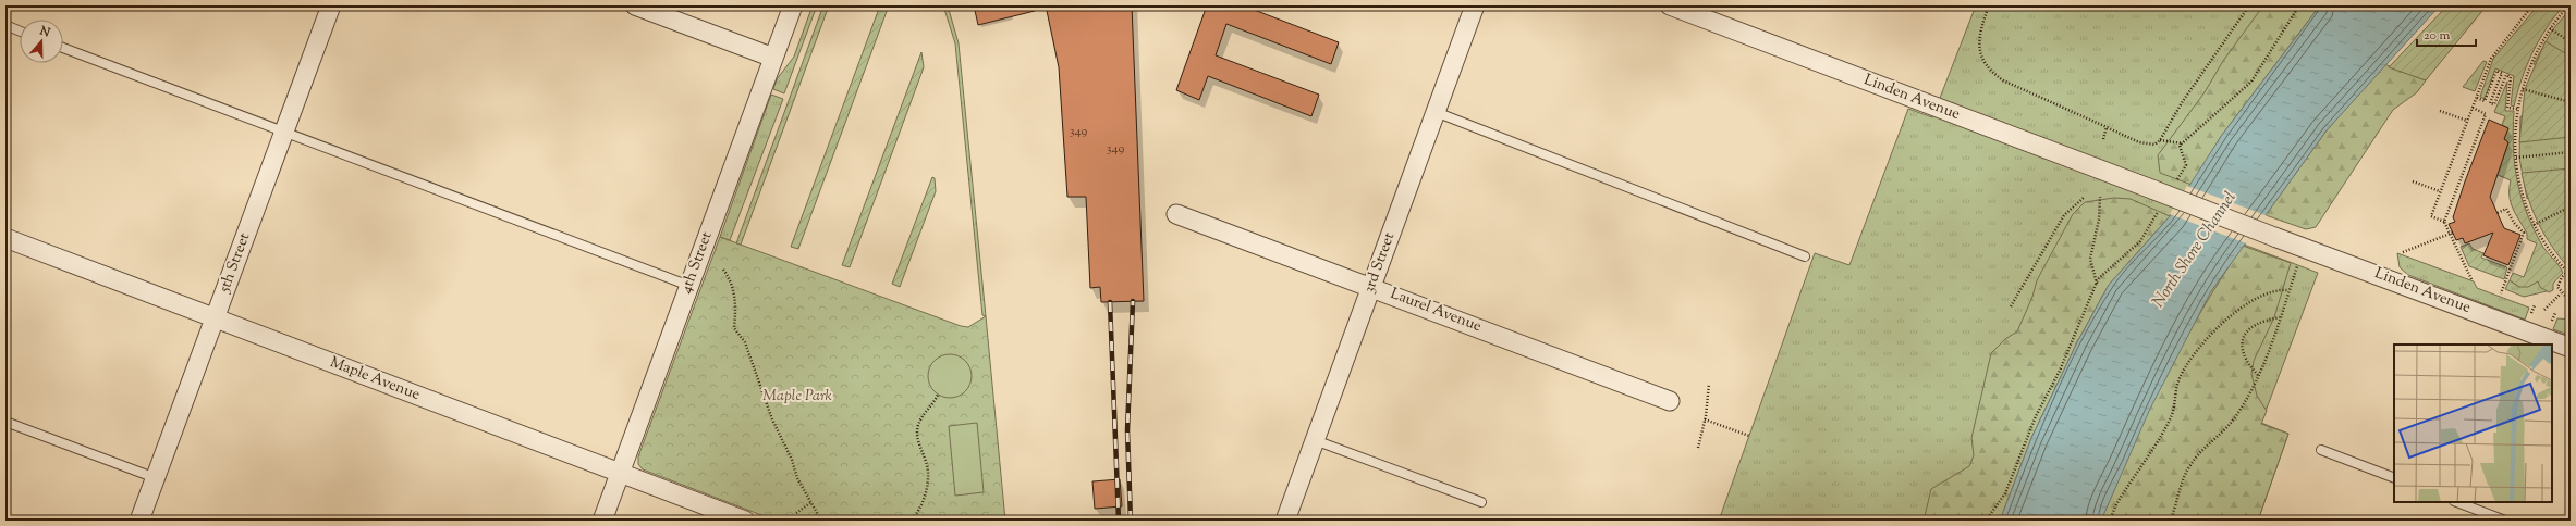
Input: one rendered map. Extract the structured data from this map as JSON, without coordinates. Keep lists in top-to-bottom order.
{
  "streets": {
    "street": [
      "Linden Avenue",
      "5th Street",
      "4th Street",
      "3rd Street",
      "Laurel Avenue",
      "Maple Avenue"
    ]
  },
  "crossings": [
    ["5th Street", "Maple Avenue"],
    ["4th Street", "Maple Avenue"],
    ["3rd Street", "Laurel Avenue"]
  ],
  "water": ["North Shore Channel"],
  "parks": ["Maple Park"],
  "house_numbers": ["349", "349"],
  "scale_bar": "20 m",
  "north": "top"
}
